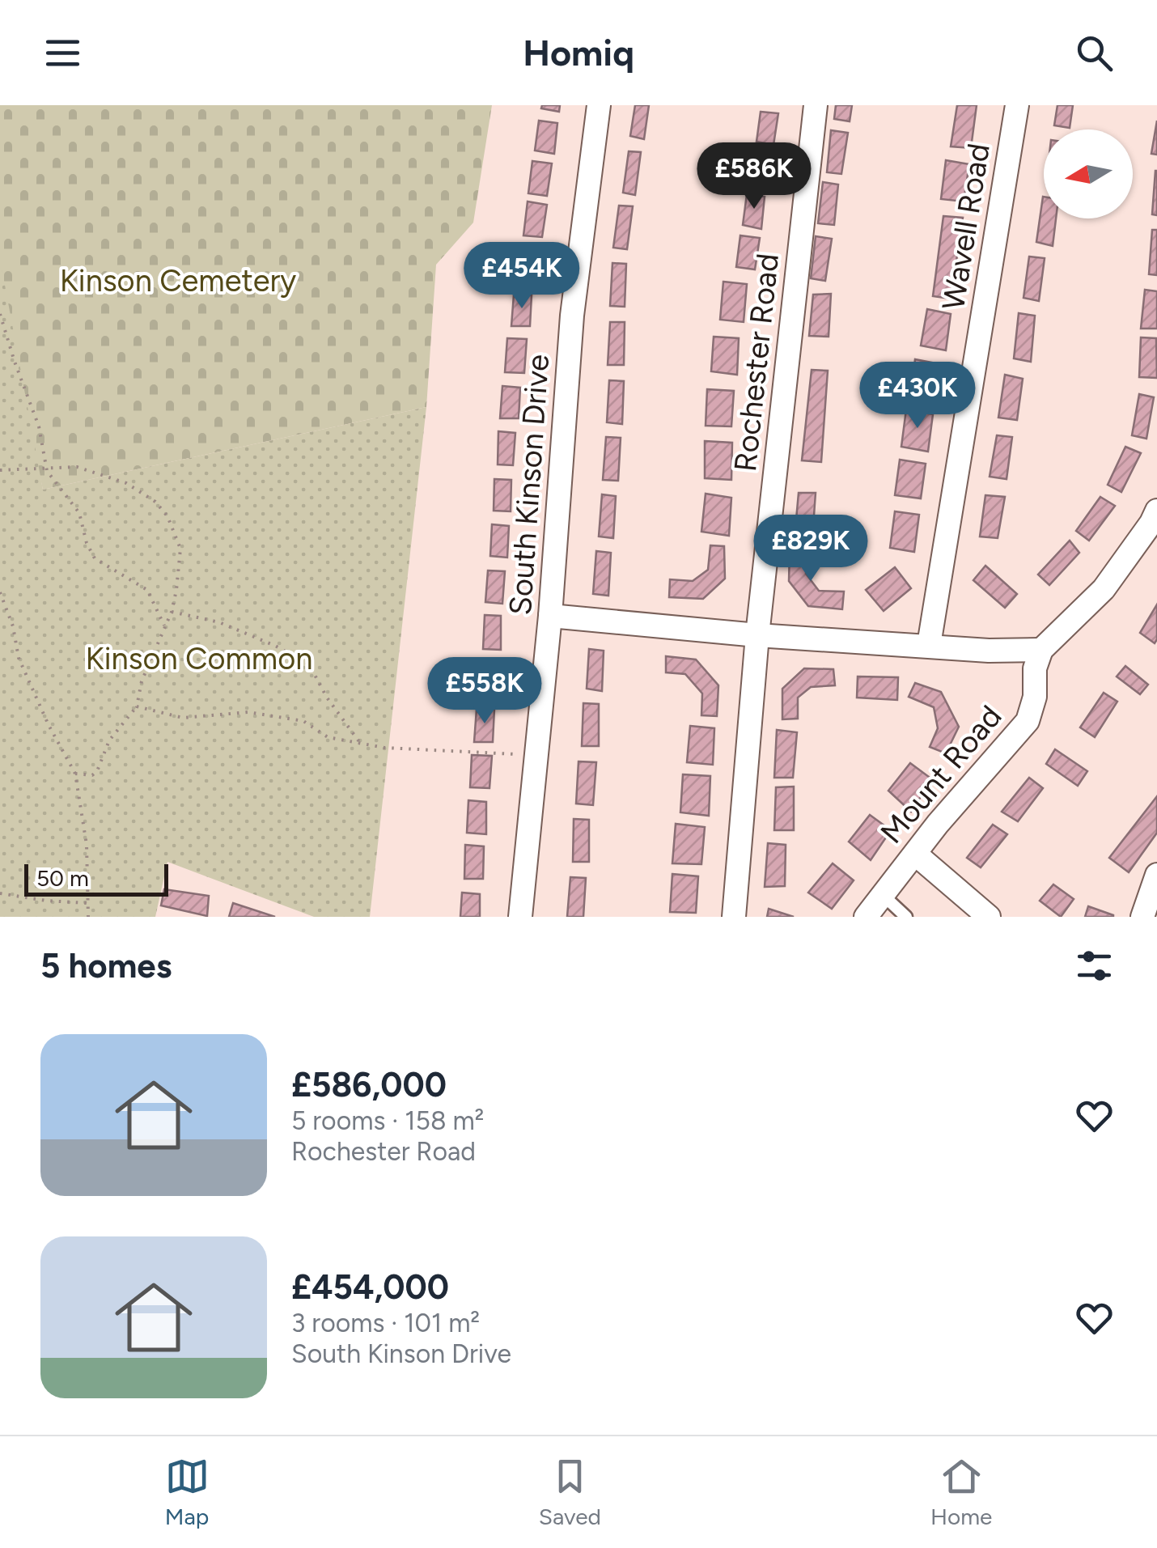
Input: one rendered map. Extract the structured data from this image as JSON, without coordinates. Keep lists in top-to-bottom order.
{
  "streets": {
    "street": [
      "Wavell Road",
      "Rochester Road",
      "South Kinson Drive",
      "Mount Road"
    ]
  },
  "parks": ["Kinson Cemetery", "Kinson Common"],
  "scale_bar": "50 m",
  "north": "left",
  "page": {
    "header": "Homiq",
    "price": [
      "£586K",
      "£454K",
      "£430K",
      "£829K",
      "£558K"
    ],
    "scale": "50 m",
    "heading": "5 homes",
    "list": [
      {
        "name": "£586,000",
        "note": "5 rooms · 158 m² · Rochester Road"
      },
      {
        "name": "£454,000",
        "note": "3 rooms · 101 m² · South Kinson Drive"
      }
    ],
    "tabs": ["Map", "Saved", "Home"]
  }
}
